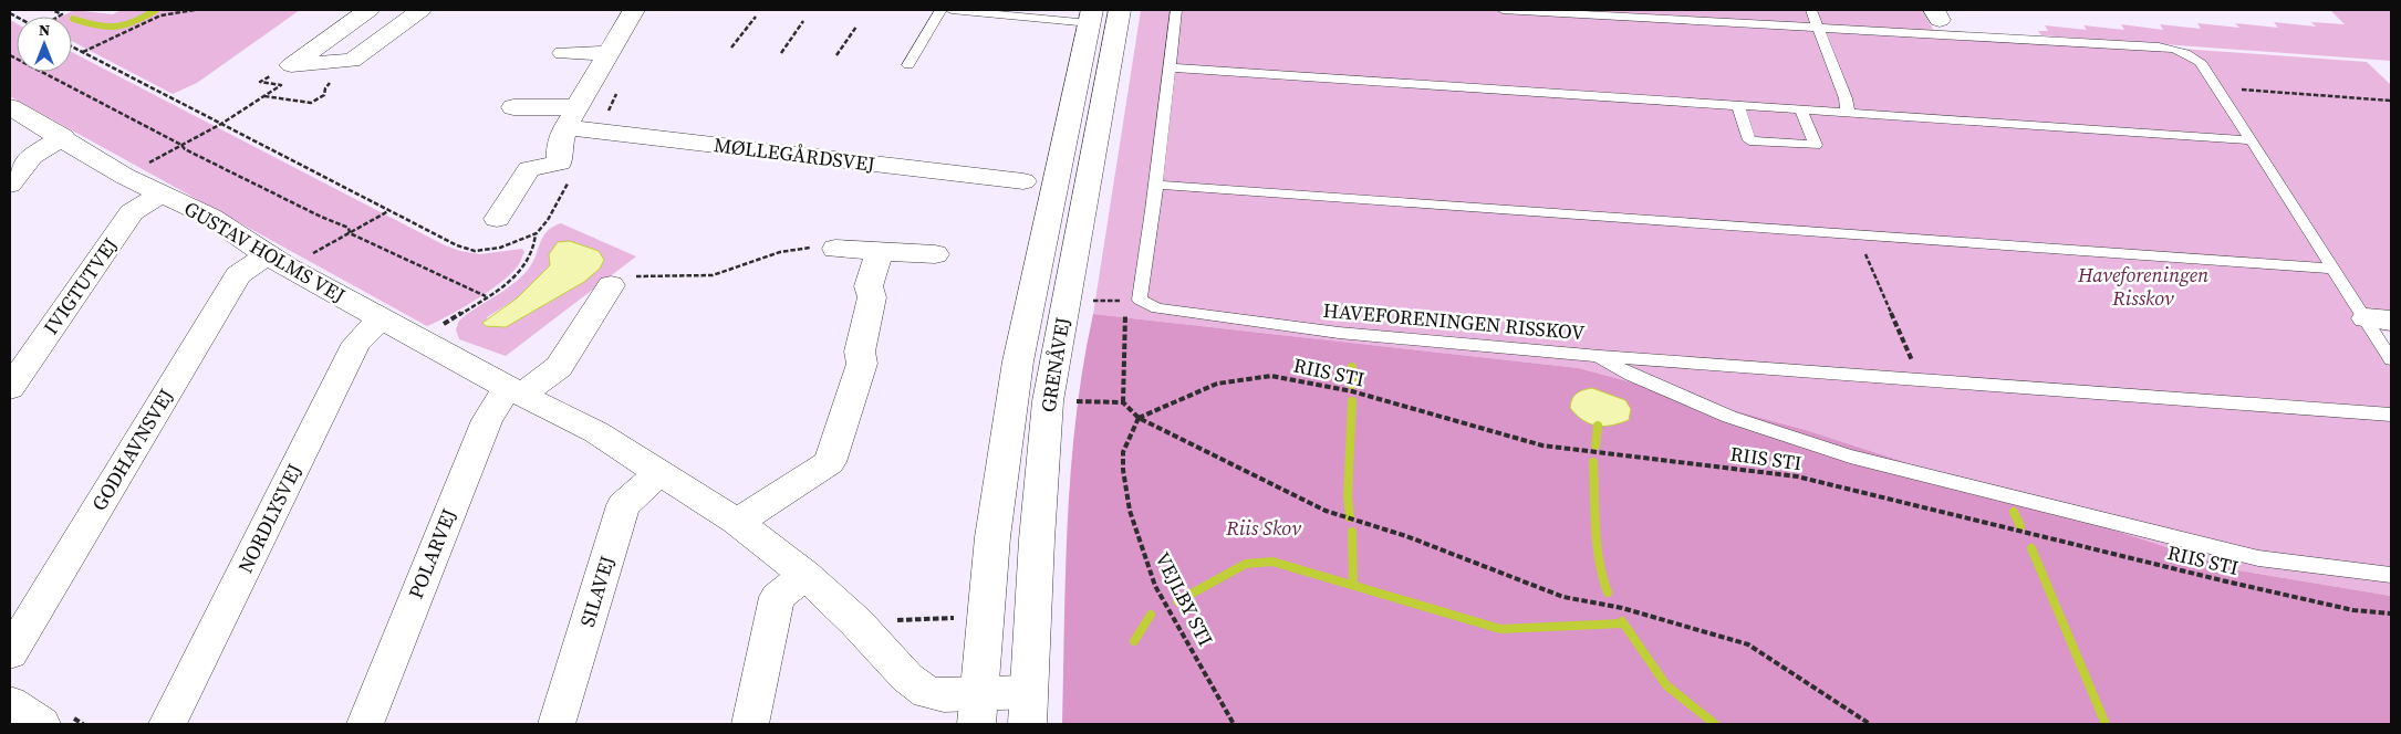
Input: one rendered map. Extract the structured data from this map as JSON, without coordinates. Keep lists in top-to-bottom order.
{
  "streets": {
    "street": [
      "MØLLEGÅRDSVEJ",
      "GUSTAV HOLMS VEJ",
      "IVIGTUTVEJ",
      "GRENÅVEJ",
      "GODHAVNSVEJ",
      "NORDLYSVEJ",
      "POLARVEJ",
      "SILAVEJ"
    ],
    "lane": ["HAVEFORENINGEN RISSKOV"],
    "path": ["RIIS STI", "VEJLBY STI"]
  },
  "crossings": [
    ["GUSTAV HOLMS VEJ", "IVIGTUTVEJ"],
    ["GUSTAV HOLMS VEJ", "GRENÅVEJ"],
    ["GUSTAV HOLMS VEJ", "GODHAVNSVEJ"],
    ["GUSTAV HOLMS VEJ", "NORDLYSVEJ"],
    ["GUSTAV HOLMS VEJ", "POLARVEJ"],
    ["GUSTAV HOLMS VEJ", "SILAVEJ"],
    ["RIIS STI", "VEJLBY STI"]
  ],
  "parks": ["Haveforeningen Risskov", "Riis Skov"],
  "north": "top"
}
